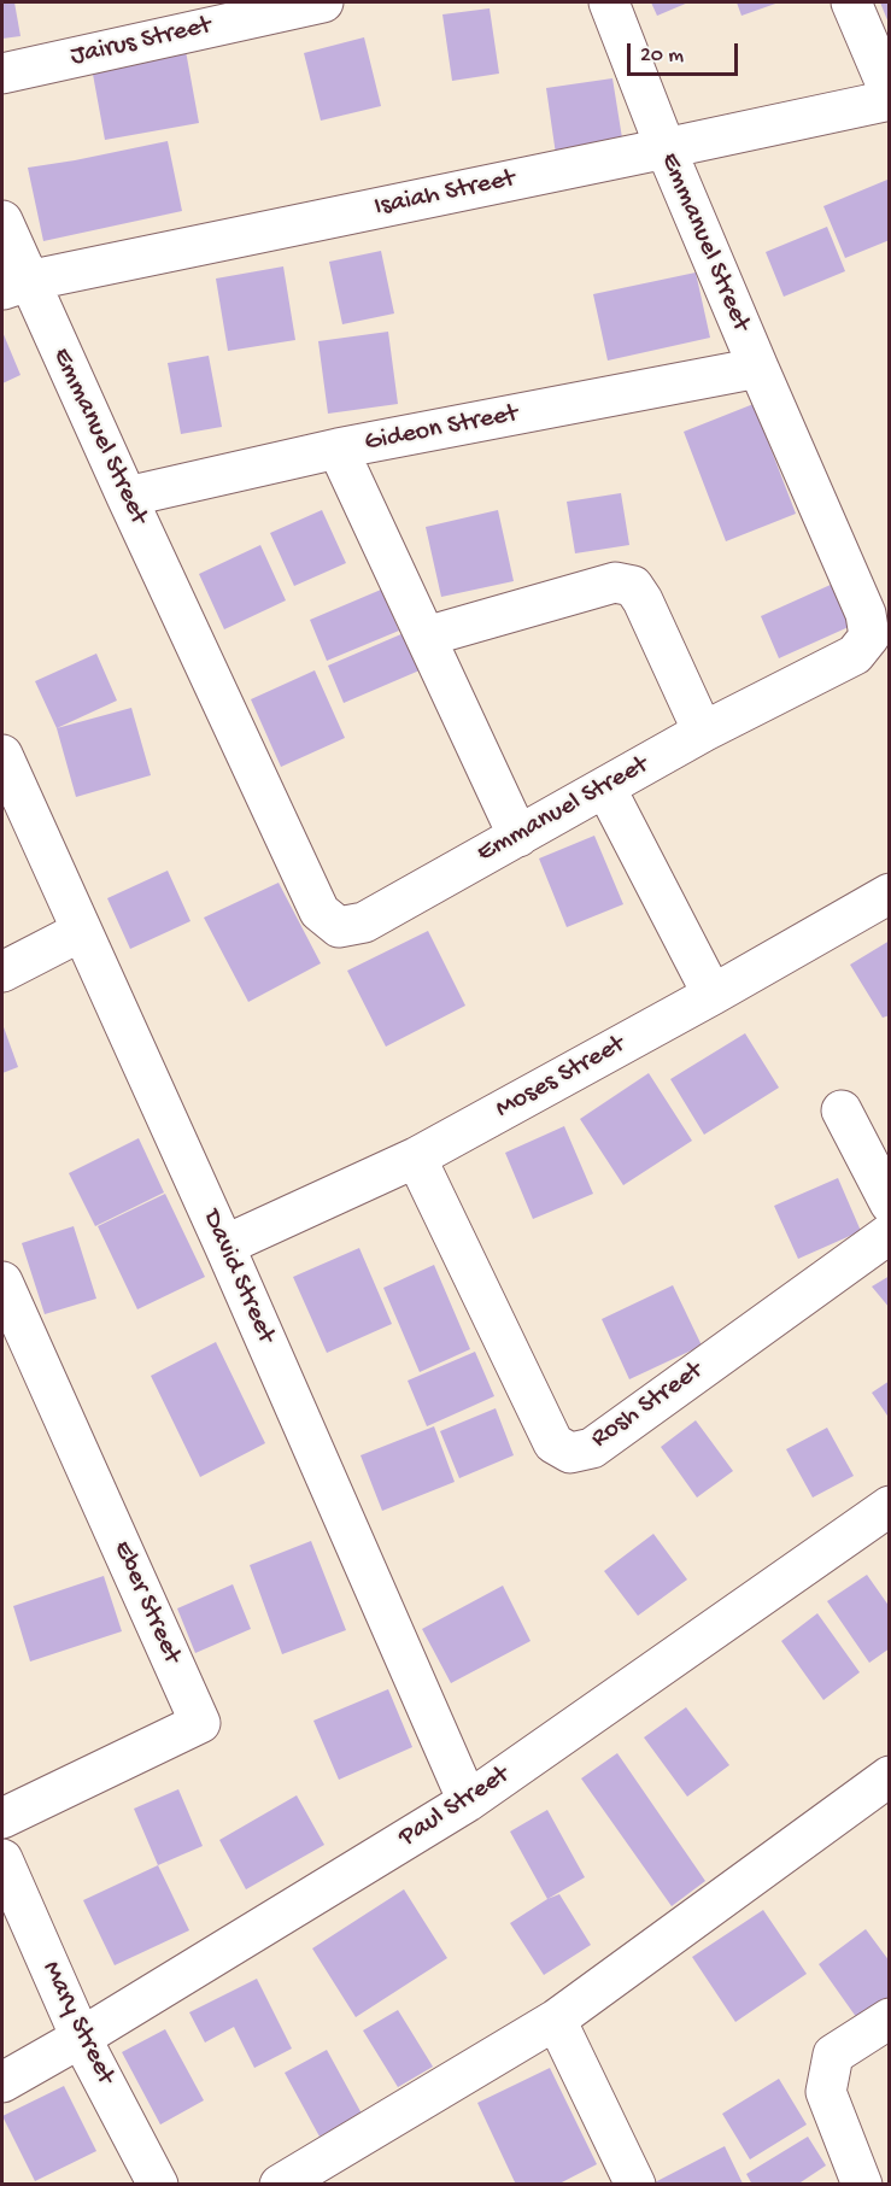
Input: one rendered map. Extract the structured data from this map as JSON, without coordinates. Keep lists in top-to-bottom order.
{
  "streets": {
    "street": [
      "Jairus Street",
      "Isaiah Street",
      "Emmanuel Street",
      "Gideon Street",
      "Moses Street",
      "David Street",
      "Rosh Street",
      "Eber Street",
      "Paul Street",
      "Mary Street"
    ]
  },
  "crossings": [
    ["Isaiah Street", "Emmanuel Street"],
    ["Emmanuel Street", "Gideon Street"],
    ["Moses Street", "David Street"],
    ["Moses Street", "Rosh Street"],
    ["David Street", "Paul Street"],
    ["Paul Street", "Mary Street"]
  ],
  "scale_bar": "20 m"
}
